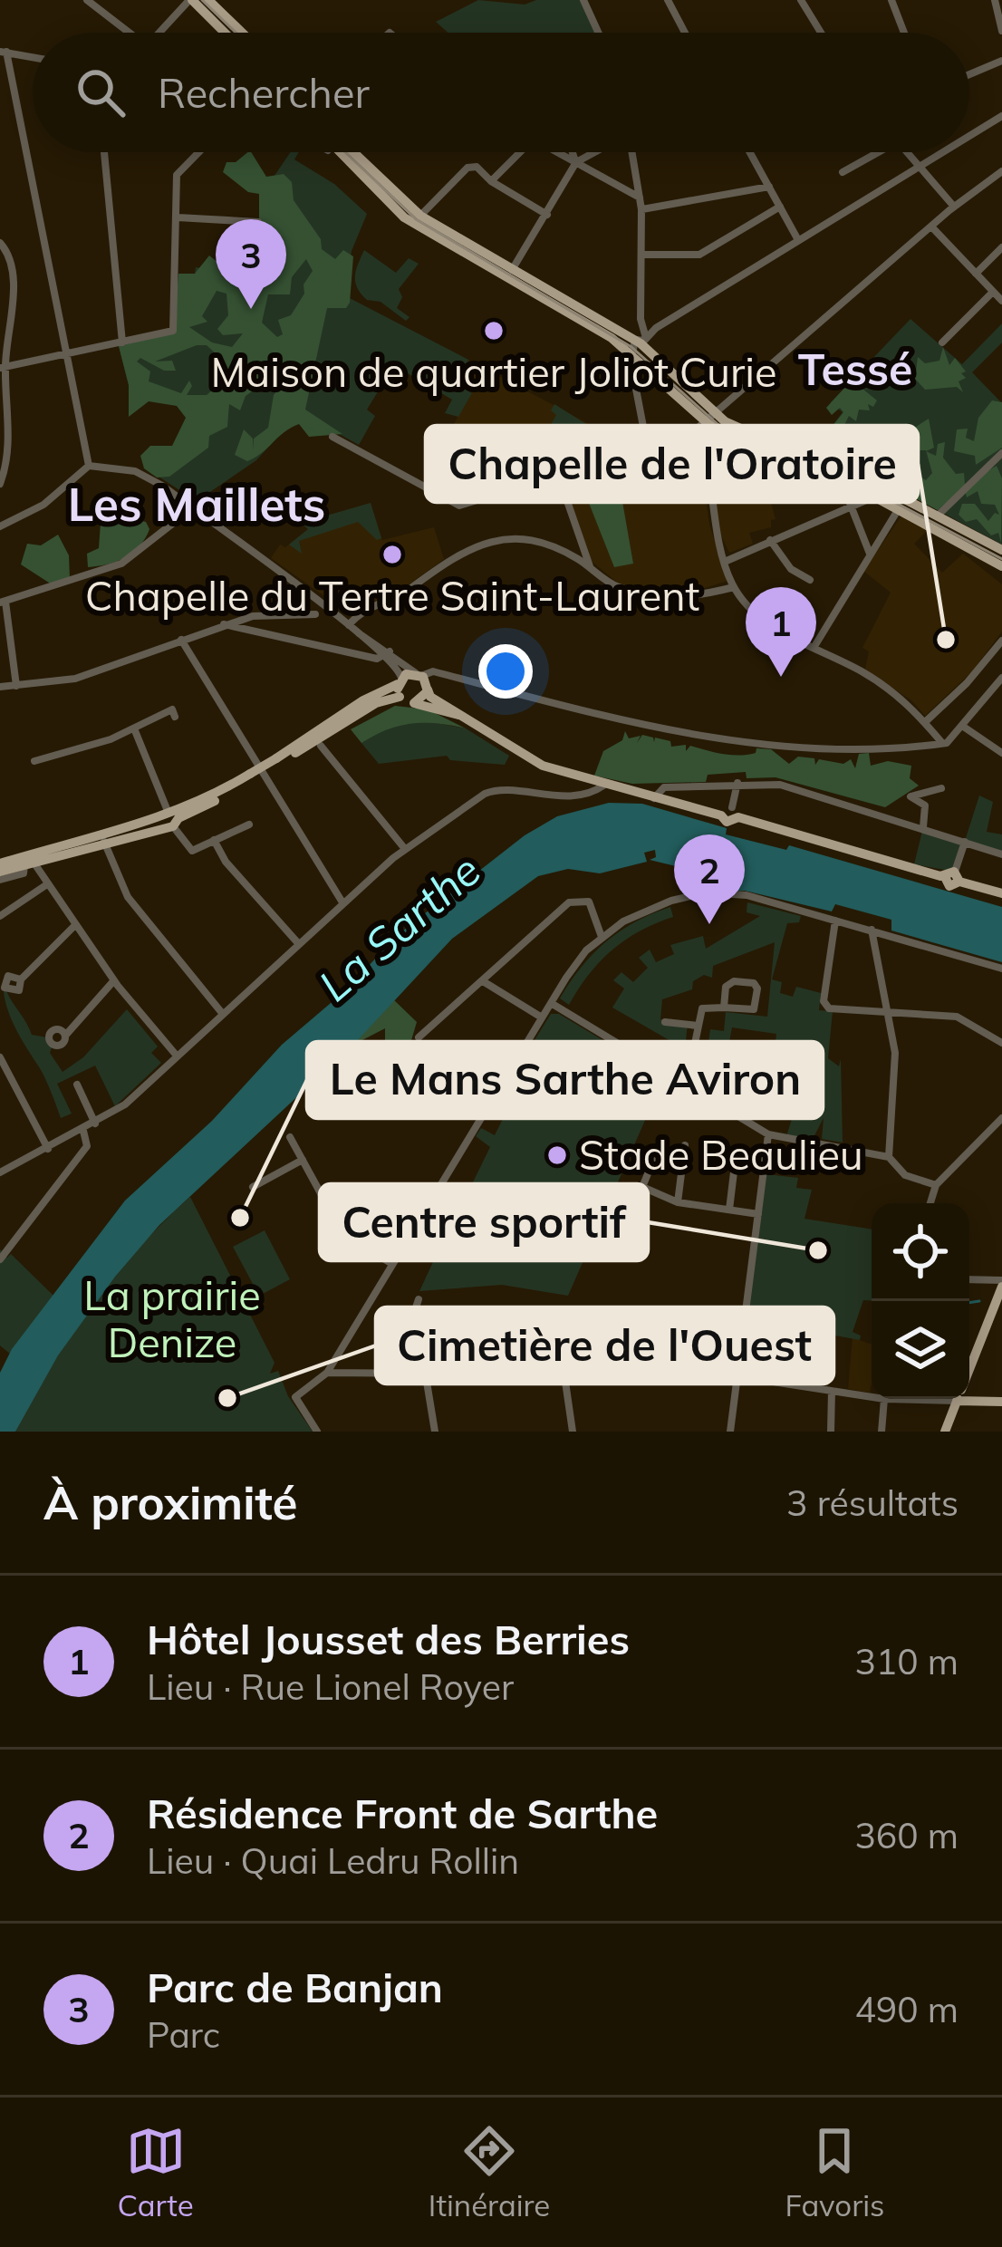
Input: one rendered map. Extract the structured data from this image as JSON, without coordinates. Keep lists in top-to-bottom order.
{
  "districts": ["Tessé", "Les Maillets"],
  "water": ["La Sarthe"],
  "parks": ["La prairie Denize"],
  "places": [
    "Maison de quartier Joliot Curie",
    "Chapelle du Tertre Saint-Laurent",
    "Chapelle de l'Oratoire",
    "Stade Beaulieu",
    "Le Mans Sarthe Aviron",
    "Centre sportif",
    "Cimetière de l'Ouest"
  ],
  "page": {
    "search": "Rechercher",
    "pins": ["3", "1", "2"],
    "heading": ["À proximité", "3 résultats"],
    "list": [
      {
        "mark": "1",
        "name": "Hôtel Jousset des Berries",
        "note": "Lieu · Rue Lionel Royer",
        "value": "310 m"
      },
      {
        "mark": "2",
        "name": "Résidence Front de Sarthe",
        "note": "Lieu · Quai Ledru Rollin",
        "value": "360 m"
      },
      {
        "mark": "3",
        "name": "Parc de Banjan",
        "note": "Parc",
        "value": "490 m"
      }
    ],
    "nav": ["Carte", "Itinéraire", "Favoris"]
  }
}
